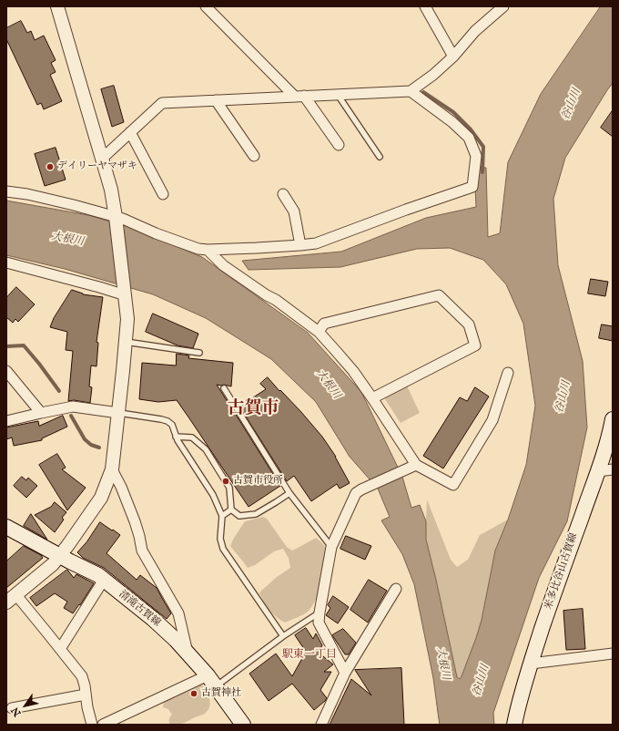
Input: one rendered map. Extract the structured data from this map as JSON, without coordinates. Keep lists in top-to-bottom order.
{
  "streets": {
    "main road": ["米多比谷山古賀線", "清滝古賀線"]
  },
  "districts": ["古賀市", "駅東一丁目"],
  "water": ["谷山川", "大根川"],
  "places": ["デイリーヤマザキ", "古賀市役所", "古賀神社"],
  "north": "bottom left"
}
